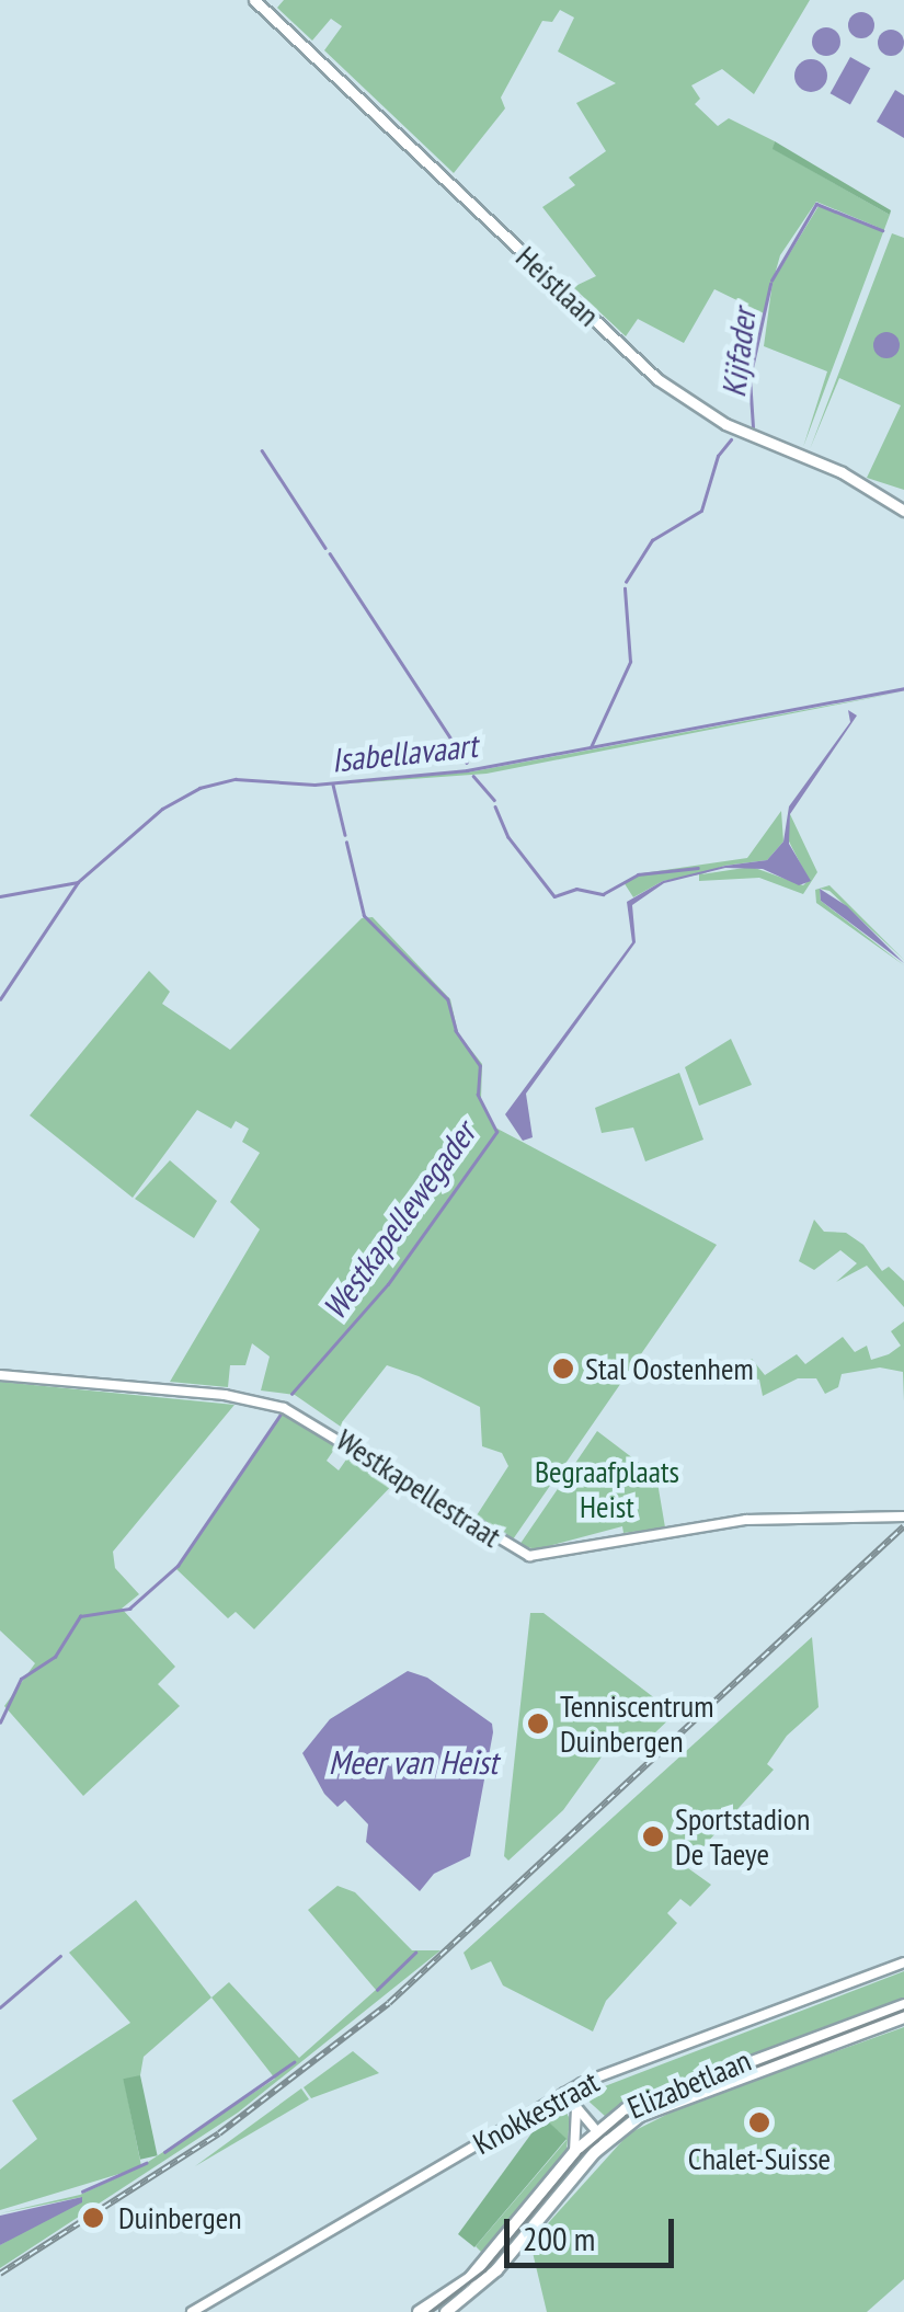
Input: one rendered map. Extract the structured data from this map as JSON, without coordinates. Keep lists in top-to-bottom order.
{
  "streets": {
    "main road": ["Heistlaan", "Elizabetlaan"],
    "street": ["Westkapellestraat", "Knokkestraat"]
  },
  "water": [
    "Kijfader",
    "Isabellavaart",
    "Westkapellewegader",
    "Meer van Heist"
  ],
  "parks": ["Begraafplaats Heist"],
  "places": [
    "Stal Oostenhem",
    "Tenniscentrum Duinbergen",
    "Sportstadion De Taeye",
    "Chalet-Suisse",
    "Duinbergen"
  ],
  "scale_bar": "200 m"
}
